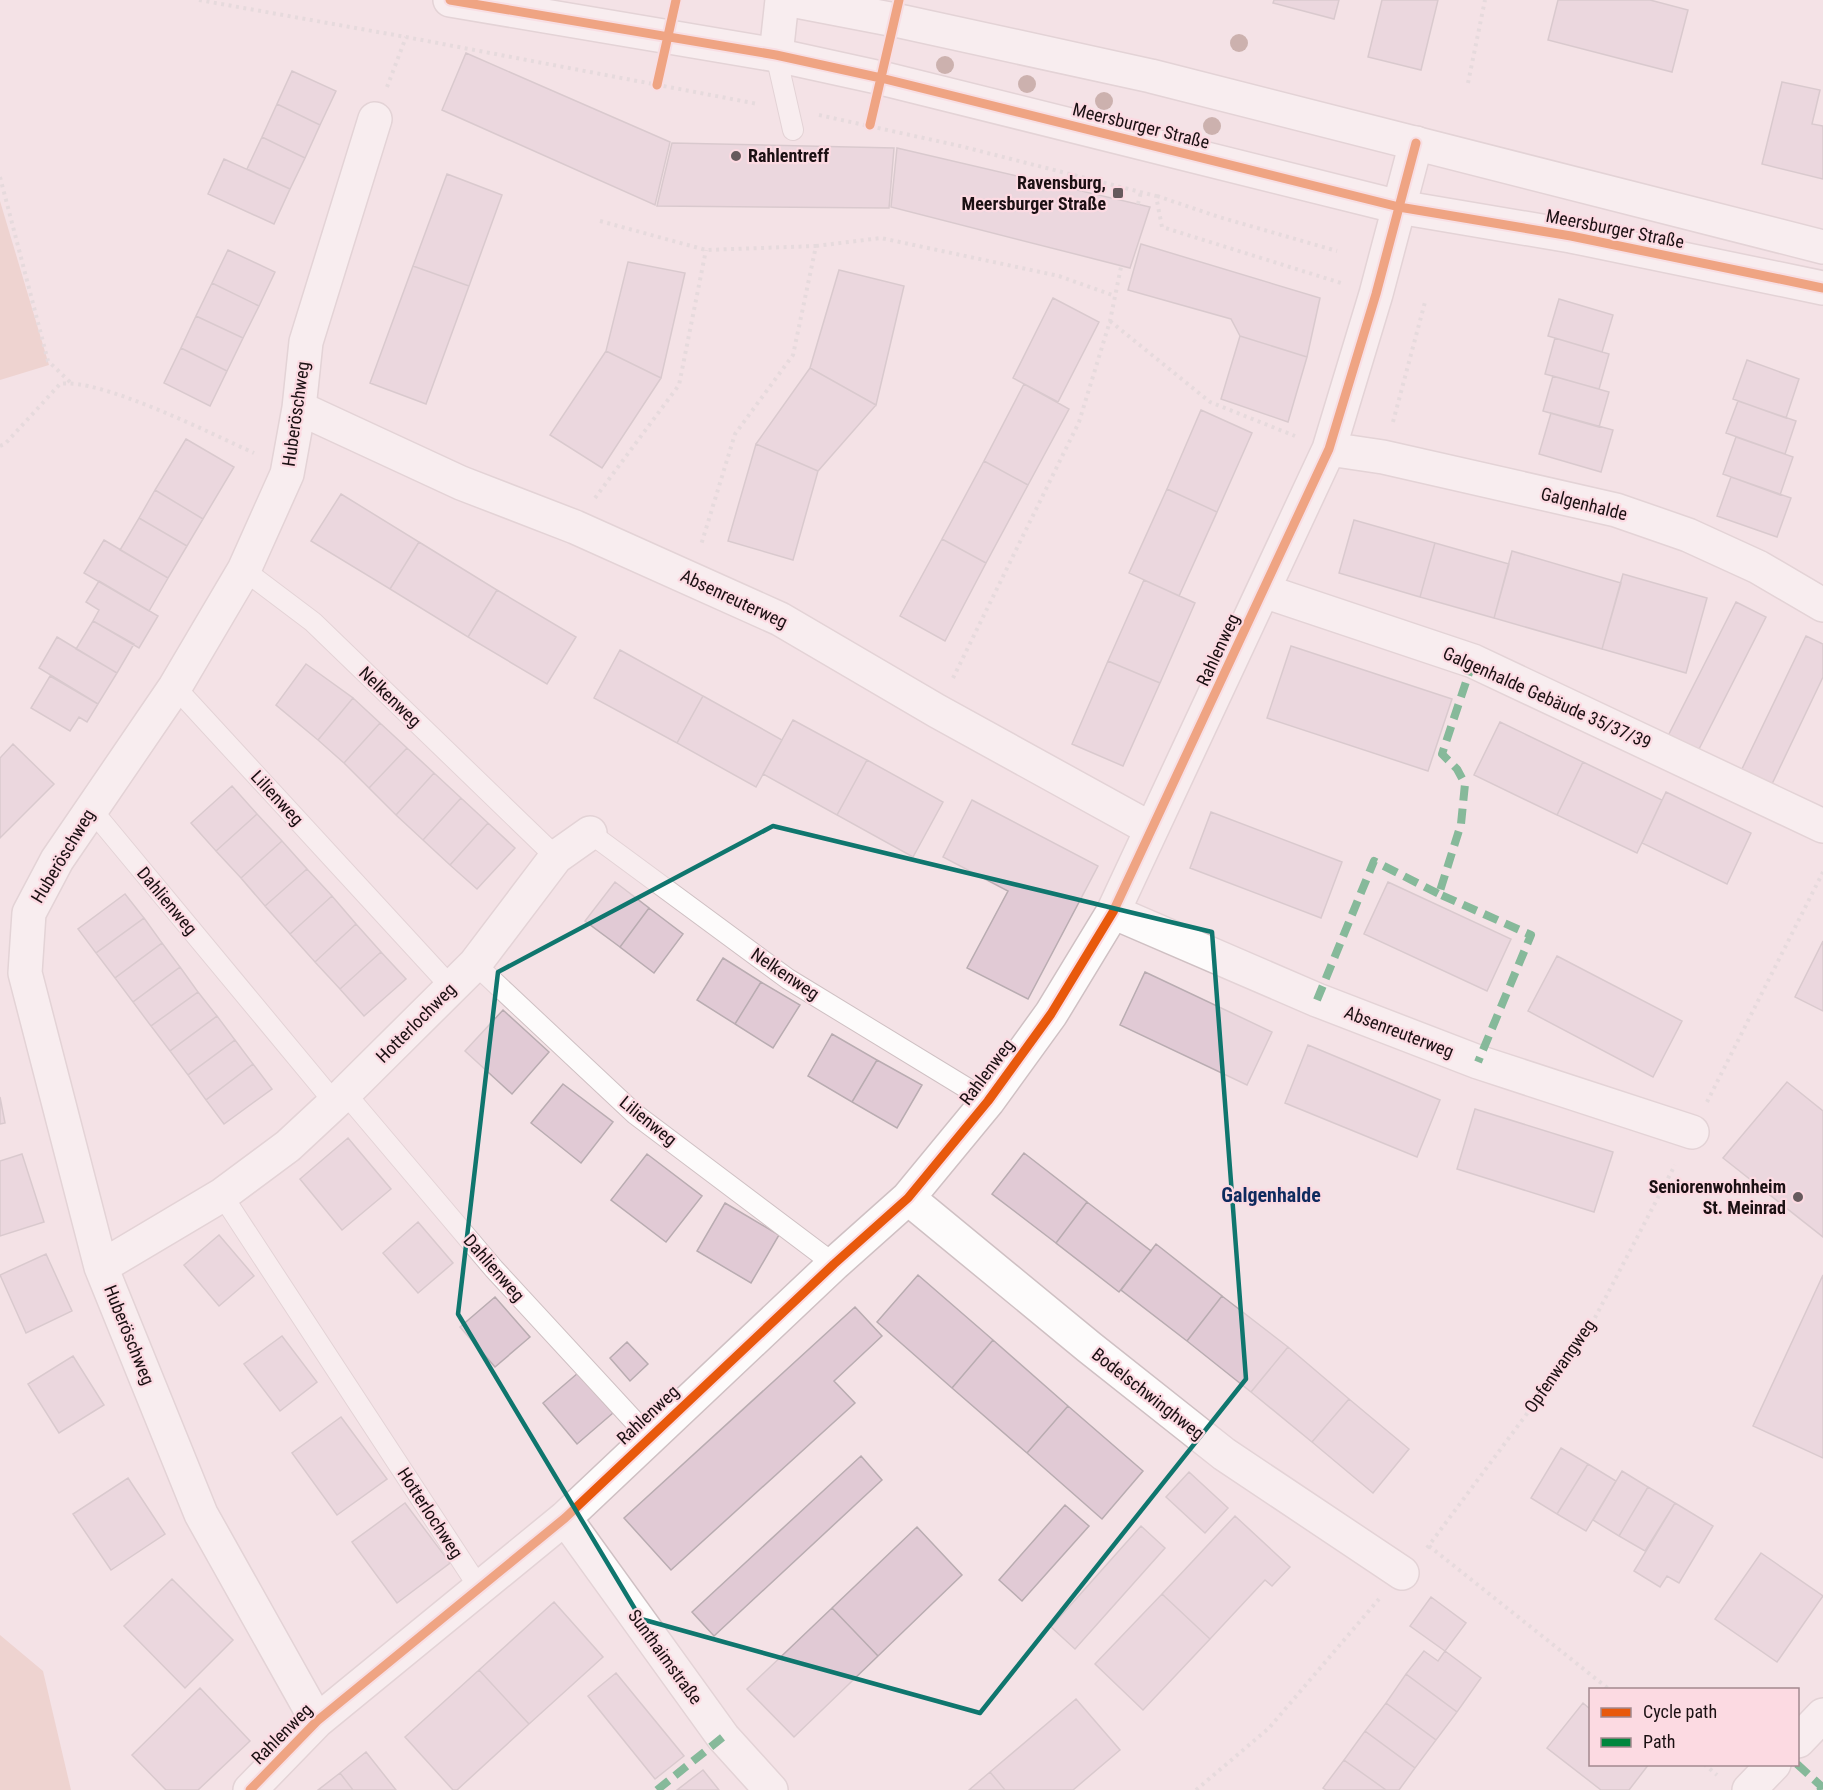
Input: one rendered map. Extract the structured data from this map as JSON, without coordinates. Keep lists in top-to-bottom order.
{
  "streets": {
    "street": [
      "Meersburger Straße",
      "Huberöschweg",
      "Galgenhalde",
      "Absenreuterweg",
      "Rahlenweg",
      "Galgenhalde Gebäude 35/37/39",
      "Hotterlochweg",
      "Bodelschwinghweg",
      "Sunthaimstraße"
    ],
    "lane": ["Nelkenweg", "Lilienweg", "Dahlienweg"],
    "path": ["Opfenwangweg"]
  },
  "crossings": [
    ["Meersburger Straße", "Rahlenweg"],
    ["Huberöschweg", "Absenreuterweg"],
    ["Huberöschweg", "Rahlenweg"],
    ["Huberöschweg", "Nelkenweg"],
    ["Huberöschweg", "Lilienweg"],
    ["Huberöschweg", "Dahlienweg"],
    ["Huberöschweg", "Hotterlochweg"],
    ["Galgenhalde", "Rahlenweg"],
    ["Absenreuterweg", "Rahlenweg"],
    ["Absenreuterweg", "Opfenwangweg"],
    ["Rahlenweg", "Nelkenweg"],
    ["Rahlenweg", "Galgenhalde Gebäude 35/37/39"],
    ["Rahlenweg", "Lilienweg"],
    ["Rahlenweg", "Dahlienweg"],
    ["Rahlenweg", "Hotterlochweg"],
    ["Rahlenweg", "Bodelschwinghweg"],
    ["Rahlenweg", "Sunthaimstraße"],
    ["Nelkenweg", "Hotterlochweg"],
    ["Lilienweg", "Hotterlochweg"],
    ["Dahlienweg", "Hotterlochweg"],
    ["Opfenwangweg", "Bodelschwinghweg"]
  ],
  "districts": ["Galgenhalde"],
  "places": {
    "other": ["Rahlentreff", "Seniorenwohnheim St. Meinrad"],
    "transit": ["Ravensburg, Meersburger Straße"]
  },
  "legend": ["Cycle path", "Path"]
}
